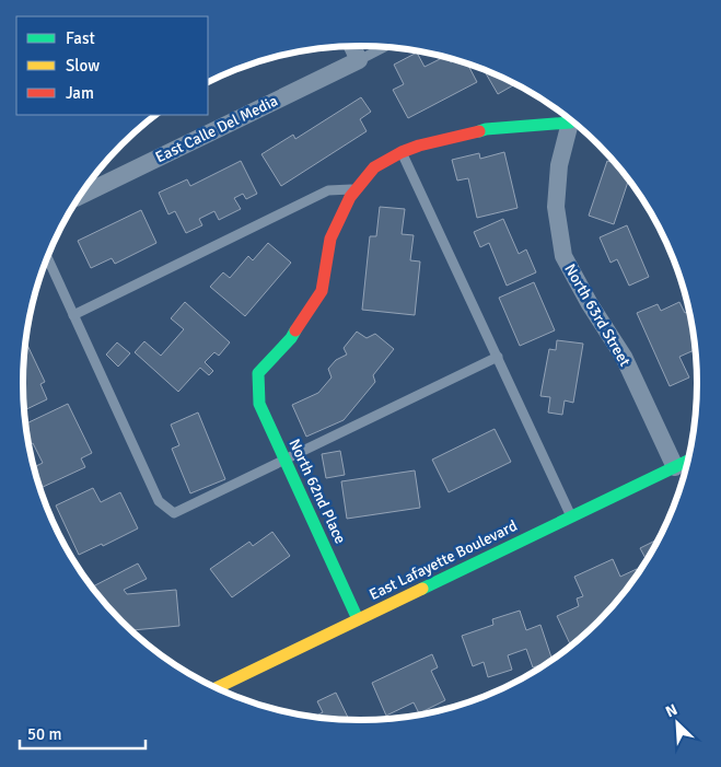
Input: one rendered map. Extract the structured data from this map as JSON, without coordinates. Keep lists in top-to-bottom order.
{
  "streets": {
    "street": [
      "East Calle Del Media",
      "North 63rd Street",
      "North 62nd Place",
      "East Lafayette Boulevard"
    ]
  },
  "crossings": [
    ["North 63rd Street", "East Lafayette Boulevard"],
    ["North 62nd Place", "East Lafayette Boulevard"]
  ],
  "legend": ["Fast", "Slow", "Jam"],
  "scale_bar": "50 m",
  "north": "top left"
}
